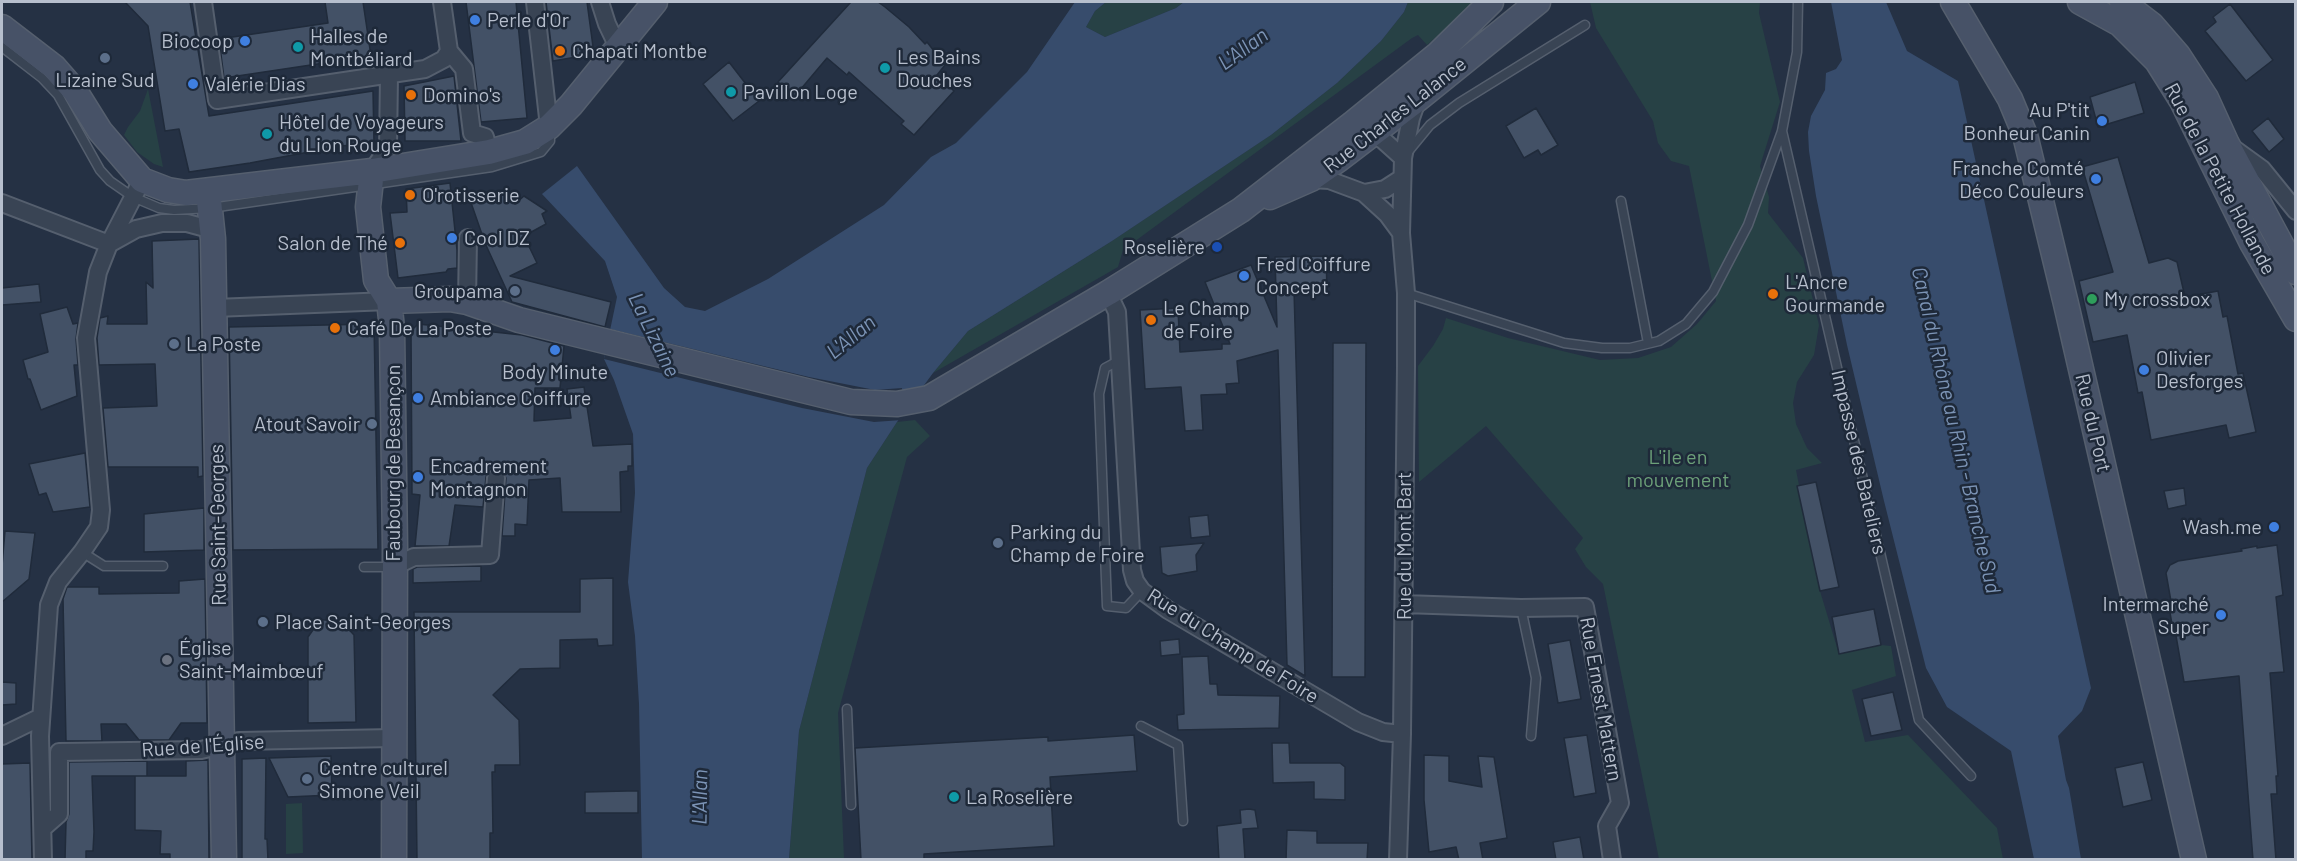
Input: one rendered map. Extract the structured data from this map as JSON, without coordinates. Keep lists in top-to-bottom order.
{
  "streets": {
    "main road": [
      "Rue Charles Lalance",
      "Rue de la Petite Hollande",
      "Rue du Port",
      "Faubourg de Besançon",
      "Rue Saint-Georges"
    ],
    "street": [
      "Rue du Mont Bart",
      "Rue du Champ de Foire",
      "Rue Ernest Mattern",
      "Rue de l'Église"
    ],
    "lane": ["Impasse des Bateliers"]
  },
  "crossings": [
    ["Rue Charles Lalance", "Rue du Mont Bart"],
    ["Rue Charles Lalance", "Rue du Champ de Foire"],
    ["Faubourg de Besançon", "Rue de l'Église"],
    ["Rue Saint-Georges", "Rue de l'Église"],
    ["Rue du Mont Bart", "Rue du Champ de Foire"],
    ["Rue du Mont Bart", "Rue Ernest Mattern"]
  ],
  "water": ["L'Allan", "La Lizaine", "Canal du Rhône au Rhin - Branche Sud"],
  "parks": ["L'ile en mouvement"],
  "places": [
    "Perle d'Or",
    "Biocoop",
    "Halles de Montbéliard",
    "Chapati Montbe",
    "Lizaine Sud",
    "Les Bains Douches",
    "Valérie Dias",
    "Pavillon Loge",
    "Domino's",
    "Au P'tit Bonheur Canin",
    "Hôtel de Voyageurs du Lion Rouge",
    "Franche Comté Déco Couleurs",
    "O'rotisserie",
    "Cool DZ",
    "Salon de Thé",
    "Roselière",
    "Fred Coiffure Concept",
    "Groupama",
    "L'Ancre Gourmande",
    "My crossbox",
    "Le Champ de Foire",
    "Café De La Poste",
    "La Poste",
    "Body Minute",
    "Olivier Desforges",
    "Ambiance Coiffure",
    "Atout Savoir",
    "Encadrement Montagnon",
    "Wash.me",
    "Parking du Champ de Foire",
    "Intermarché Super",
    "Place Saint-Georges",
    "Église Saint-Maimbœuf",
    "Centre culturel Simone Veil",
    "La Roselière"
  ]
}
